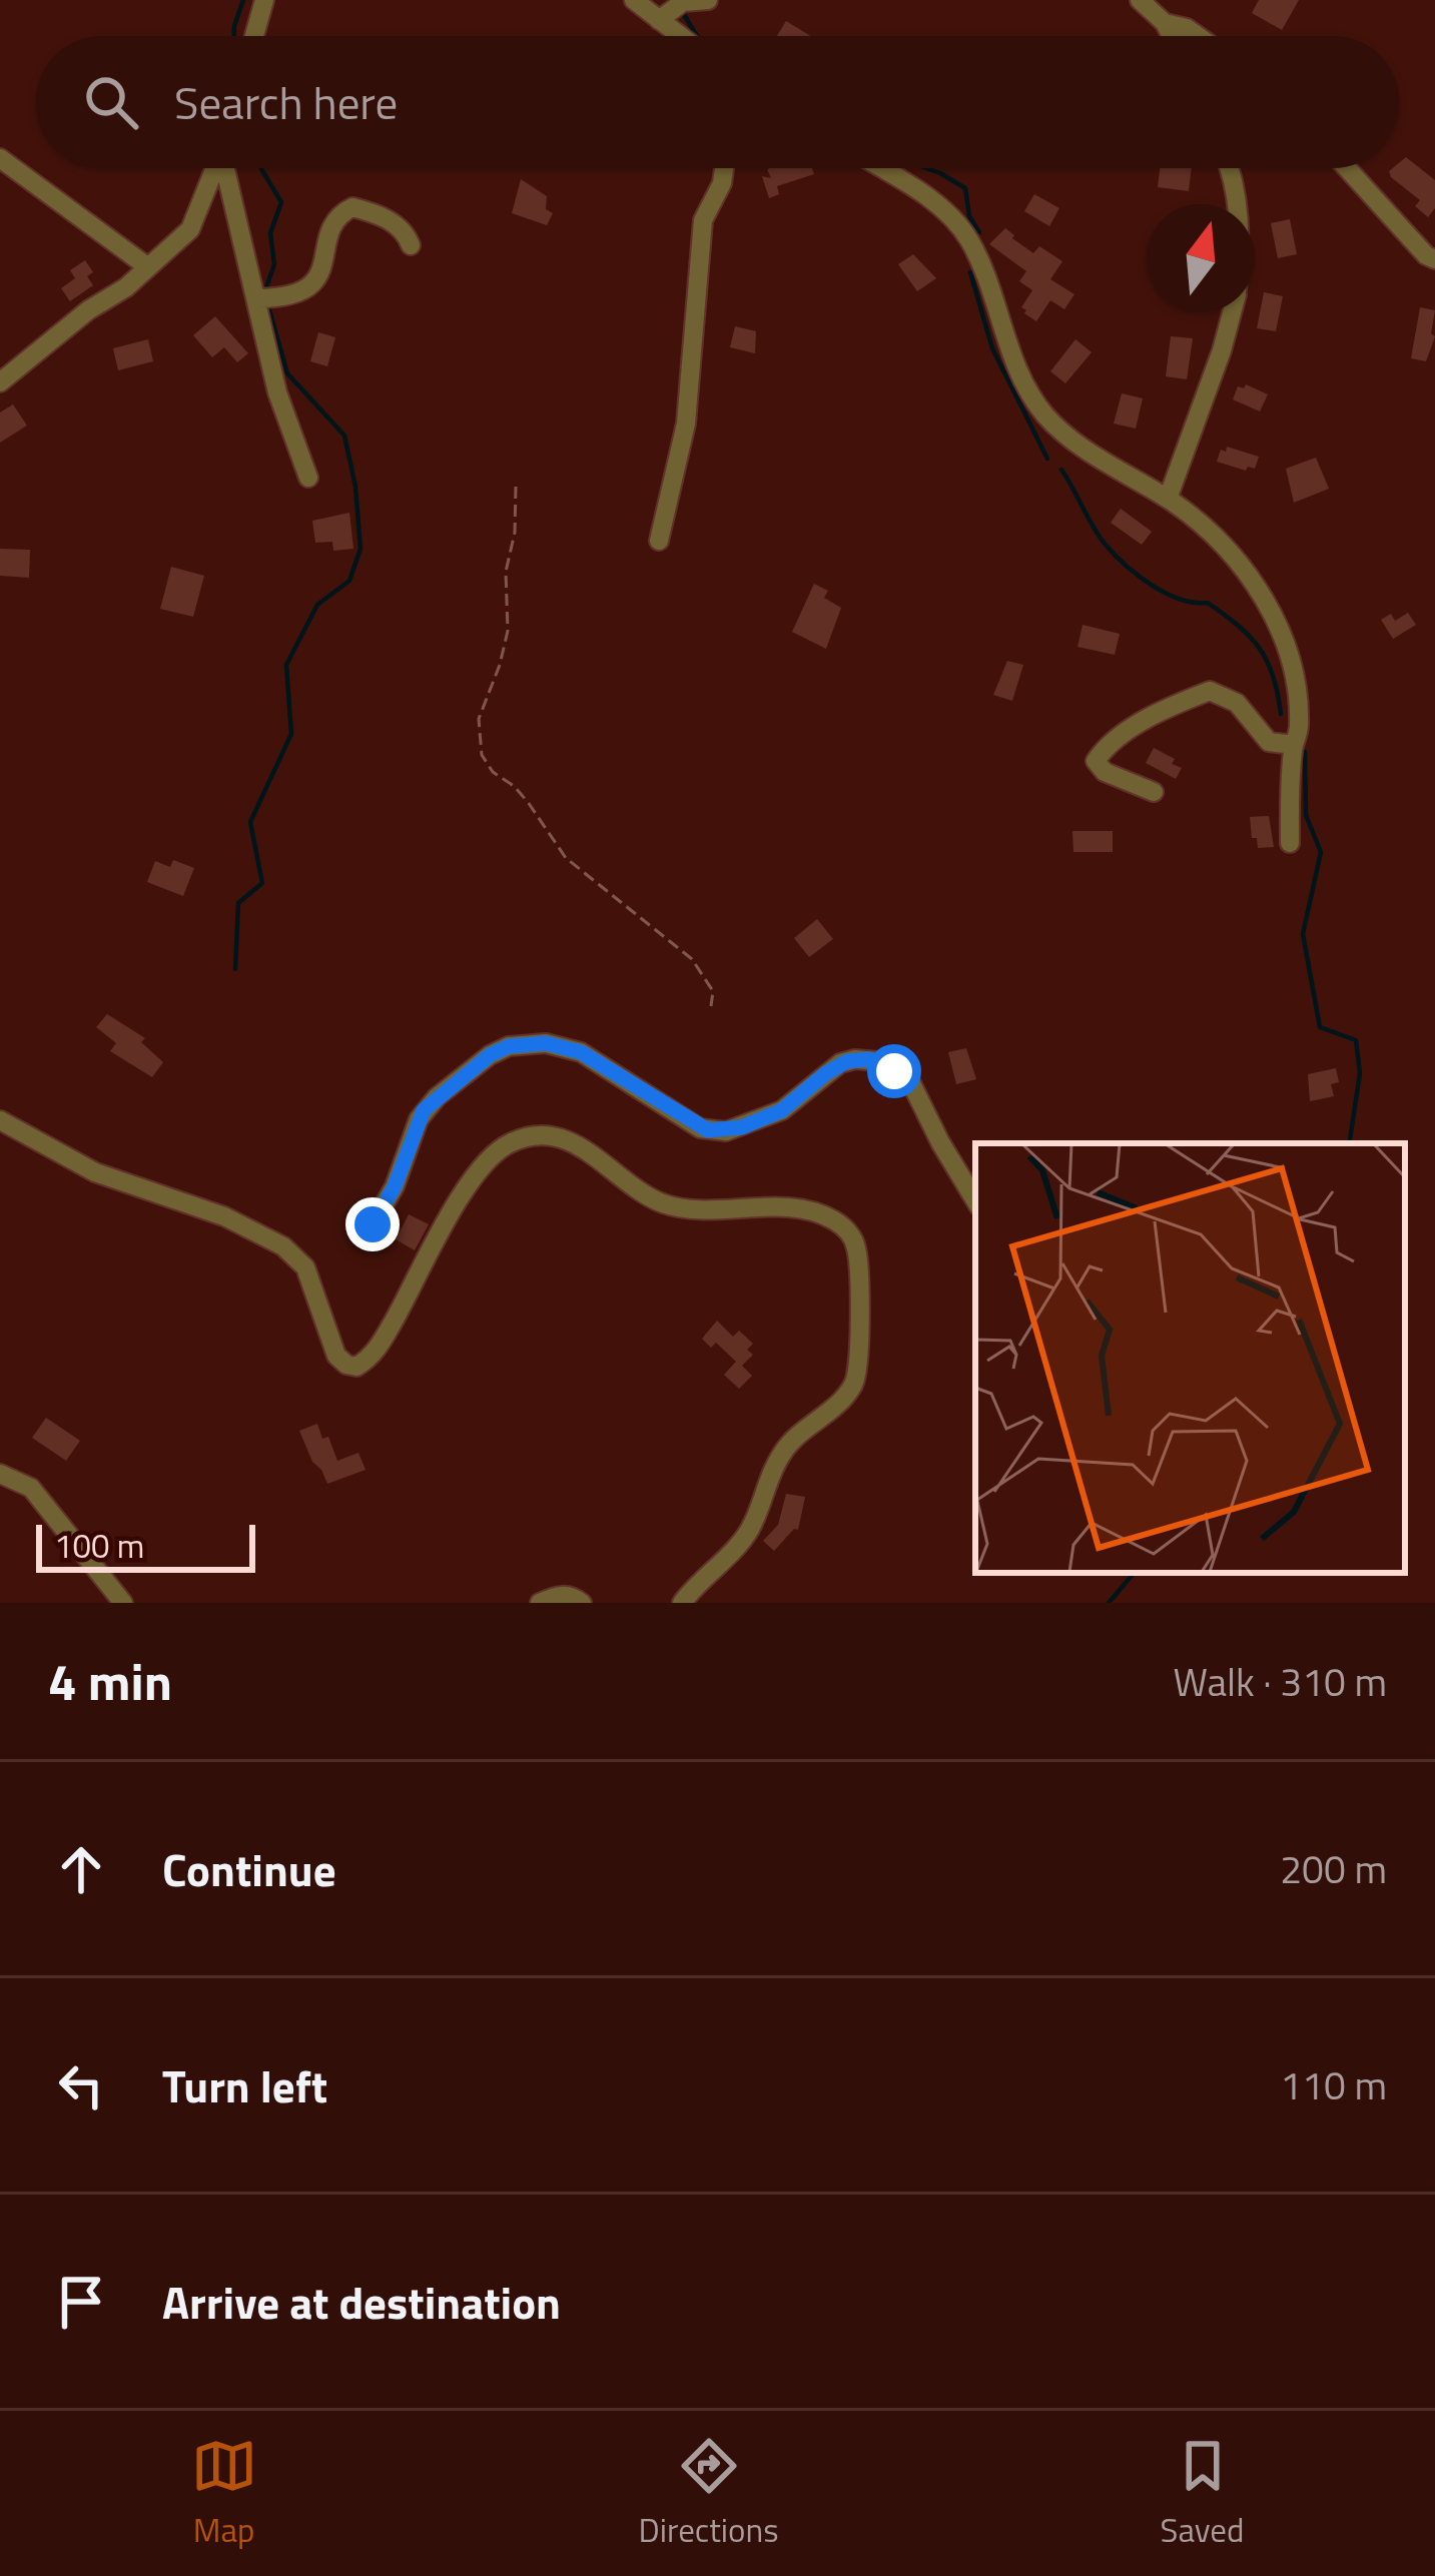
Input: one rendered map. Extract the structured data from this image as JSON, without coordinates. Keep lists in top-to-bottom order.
{
  "scale_bar": "100 m",
  "north": "top",
  "page": {
    "search": "Search here",
    "scale": "100 m",
    "heading": ["4 min", "Walk · 310 m"],
    "list": [
      ["Continue", "200 m"],
      ["Turn left", "110 m"],
      "Arrive at destination"
    ],
    "nav": ["Map", "Directions", "Saved"]
  }
}
